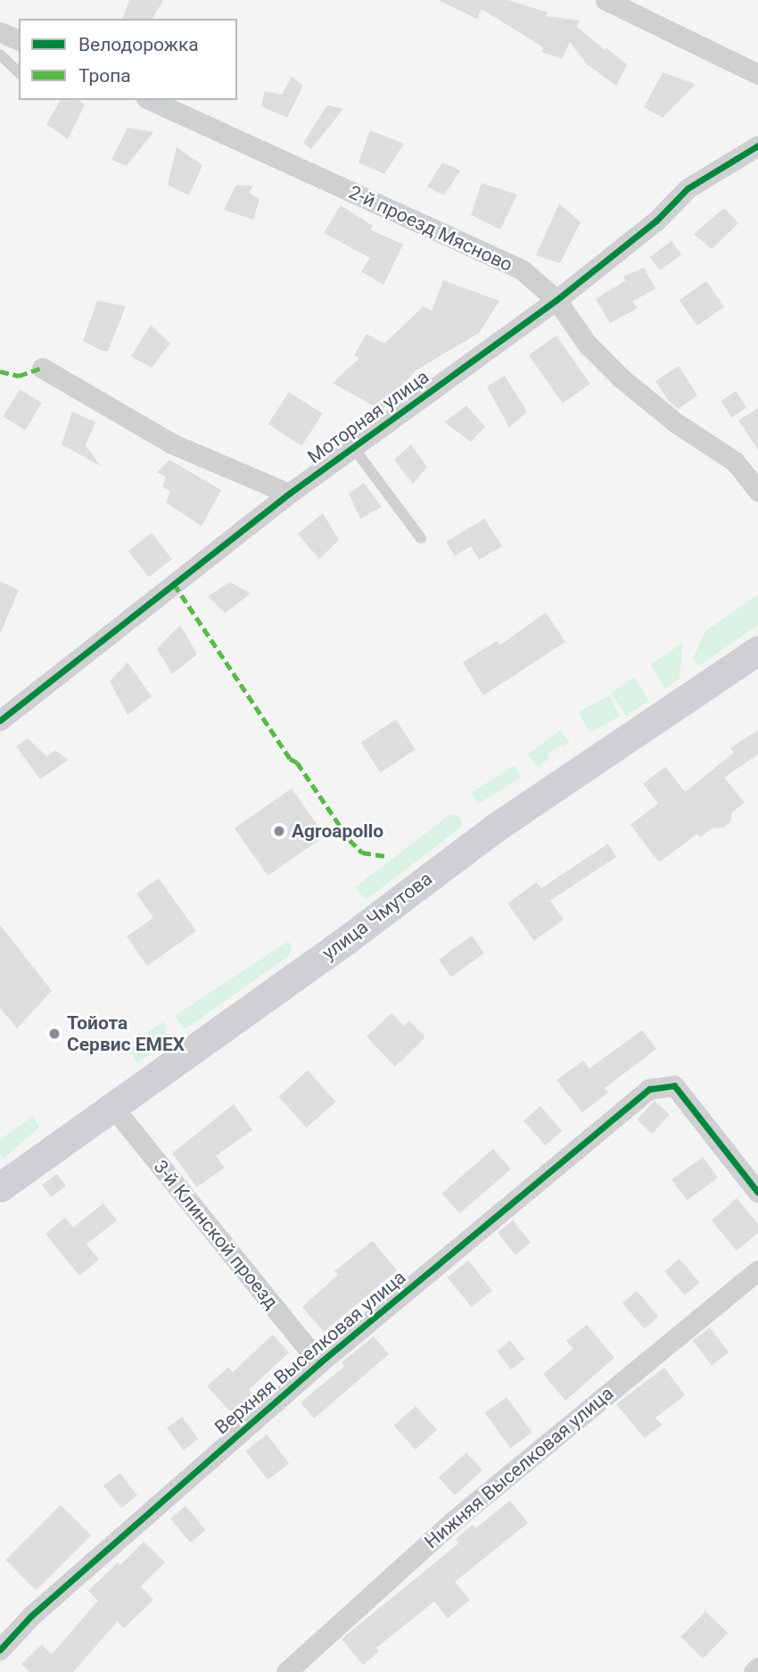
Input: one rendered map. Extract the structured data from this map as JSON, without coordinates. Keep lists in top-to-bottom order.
{
  "streets": {
    "main road": ["улица Чмутова"],
    "street": [
      "2-й проезд Мясново",
      "Моторная улица",
      "3-й Клинской проезд",
      "Верхняя Выселковая улица",
      "Нижняя Выселковая улица"
    ]
  },
  "crossings": [
    ["2-й проезд Мясново", "Моторная улица"],
    ["улица Чмутова", "3-й Клинской проезд"],
    ["3-й Клинской проезд", "Верхняя Выселковая улица"]
  ],
  "places": ["Agroapollo", "Тойота Сервис EMEX"],
  "legend": ["Велодорожка", "Тропа"]
}
